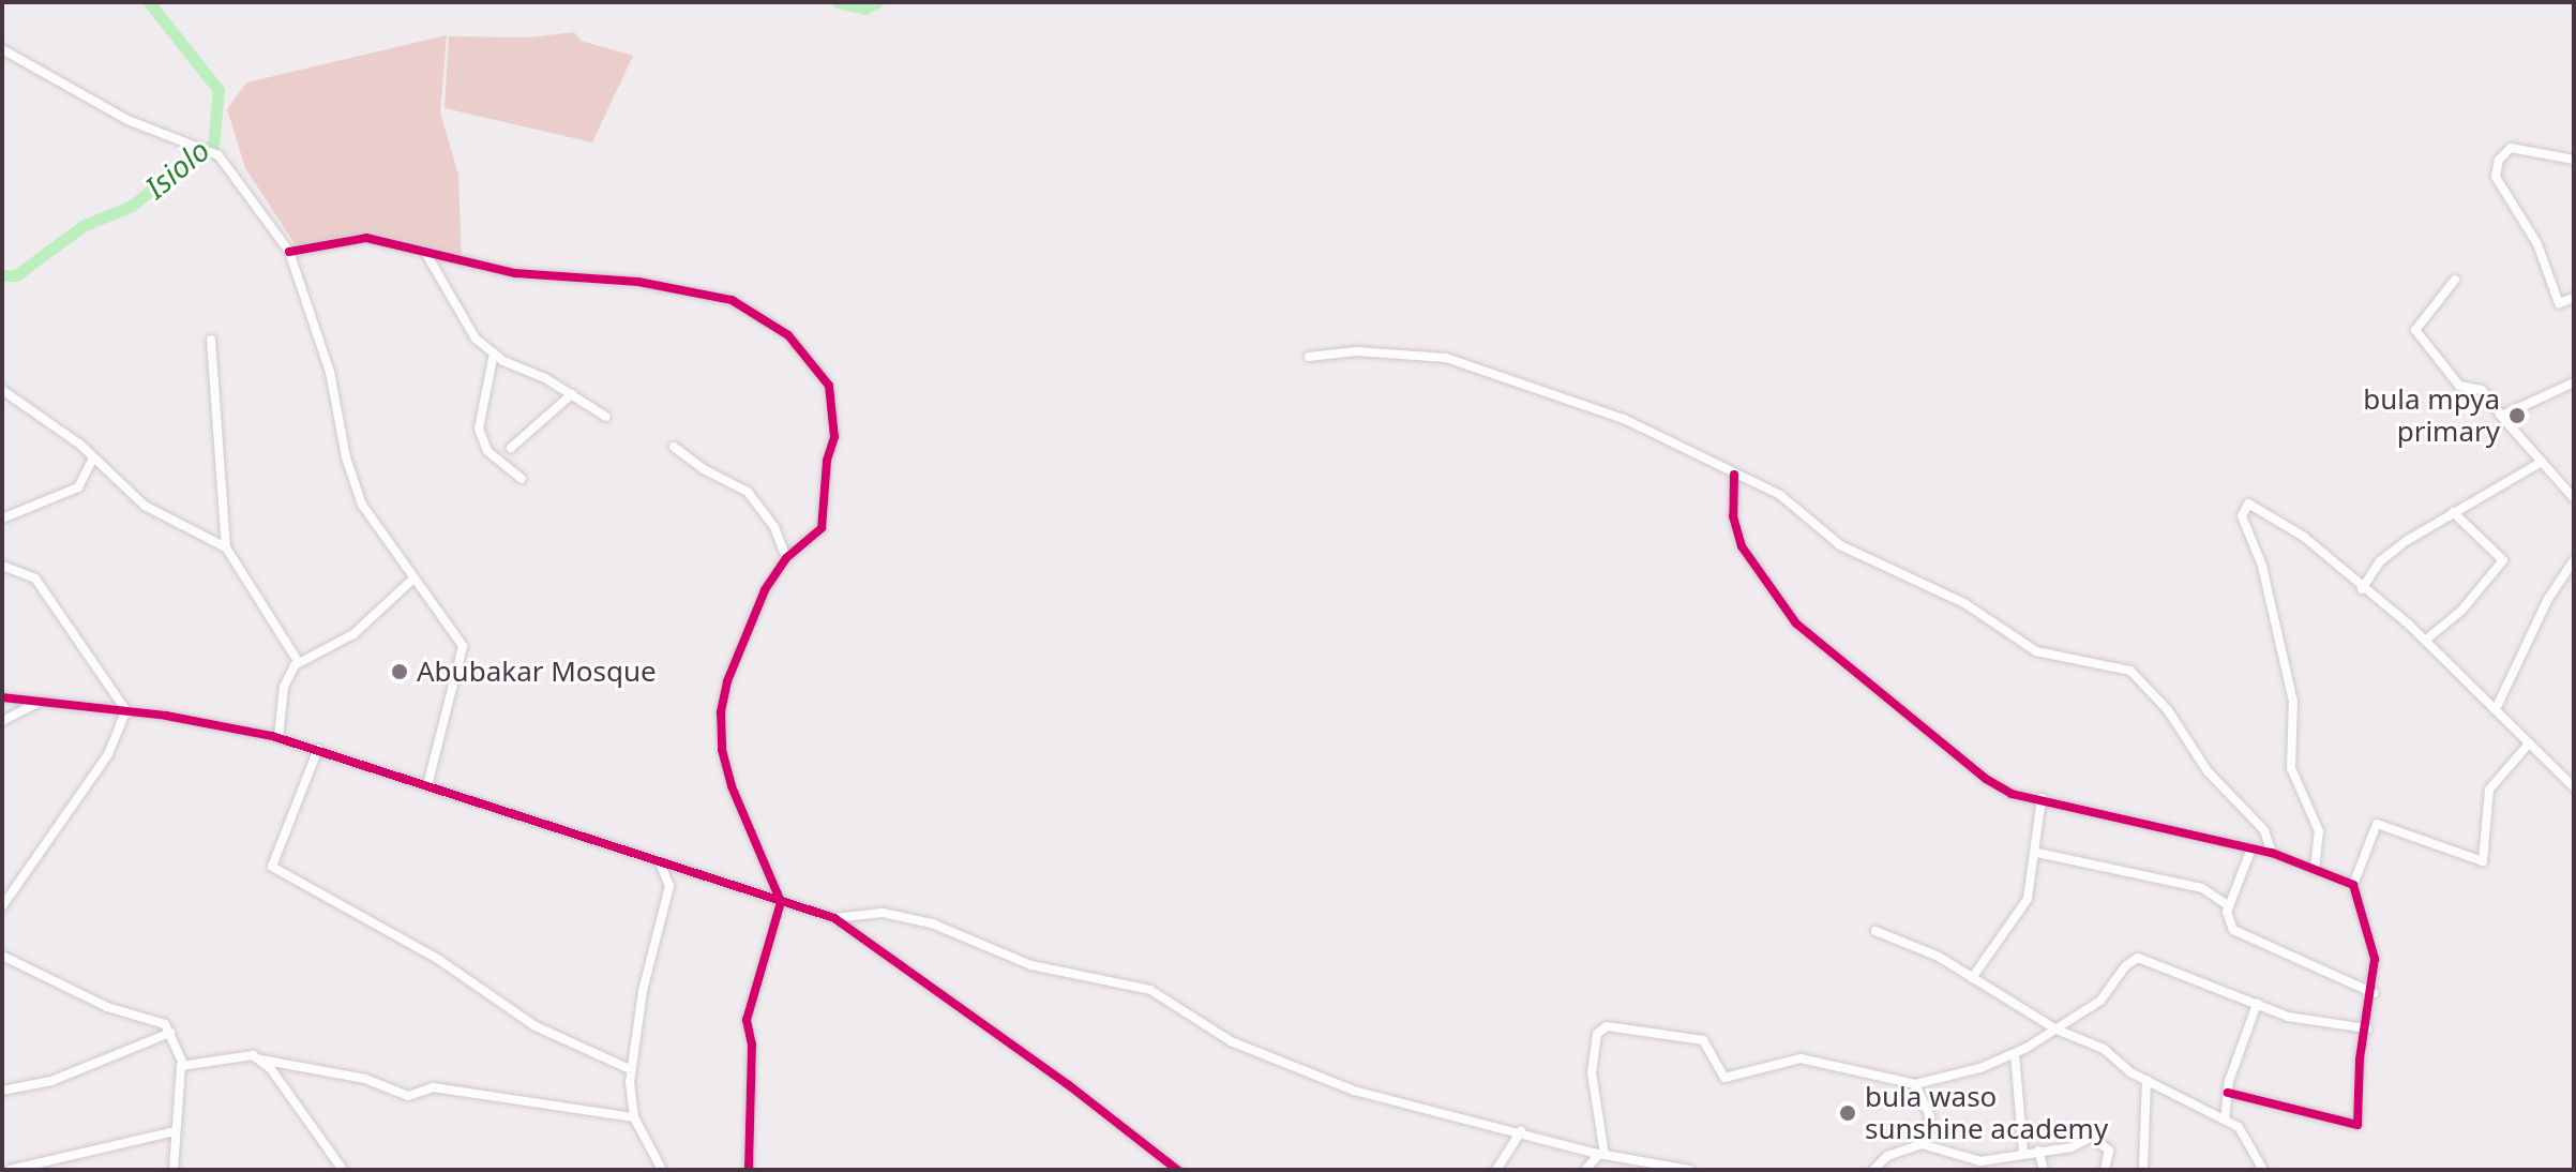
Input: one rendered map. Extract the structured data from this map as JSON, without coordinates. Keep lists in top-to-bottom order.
{
  "water": ["Isiolo"],
  "places": ["bula mpya primary", "Abubakar Mosque", "bula waso sunshine academy"]
}
